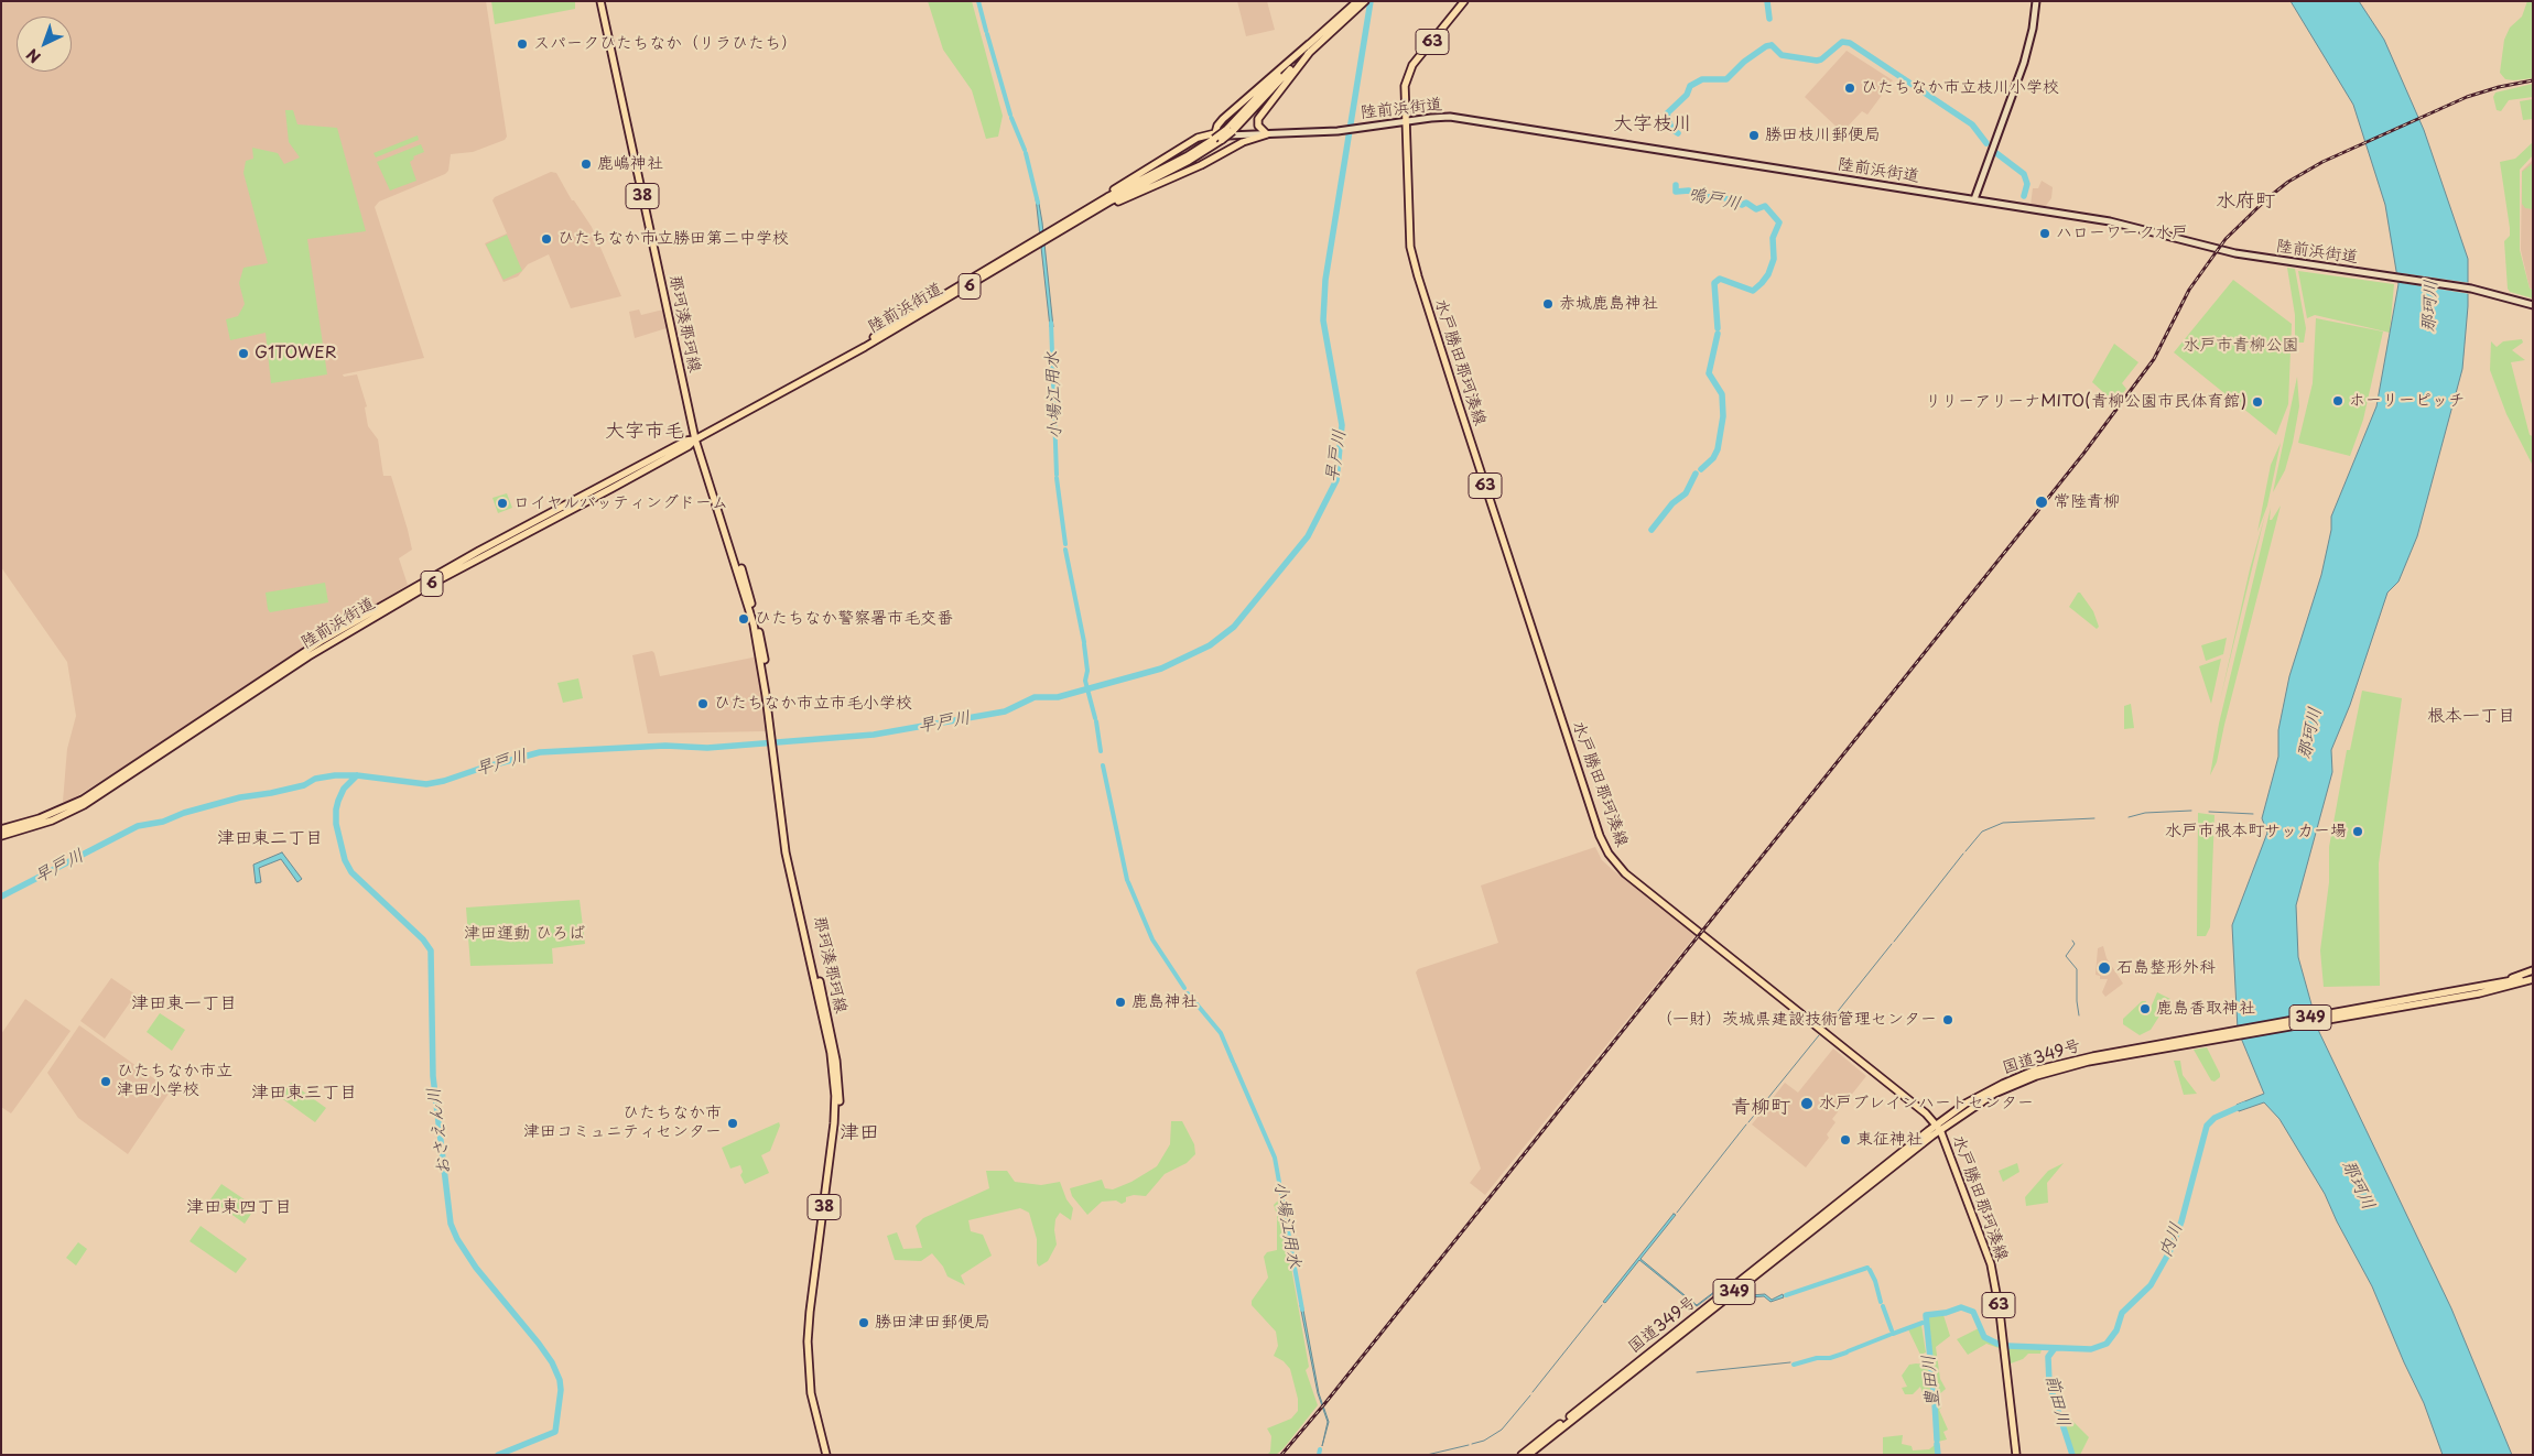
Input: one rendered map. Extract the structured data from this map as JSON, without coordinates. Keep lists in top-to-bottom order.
{
  "streets": {
    "main road": [
      "63",
      "陸前浜街道",
      "38",
      "6",
      "那珂湊那珂線",
      "水戸勝田那珂湊線",
      "349",
      "国道349号"
    ]
  },
  "crossings": [
    ["陸前浜街道", "6"],
    ["陸前浜街道", "那珂湊那珂線"],
    ["陸前浜街道", "水戸勝田那珂湊線"],
    ["水戸勝田那珂湊線", "国道349号"]
  ],
  "districts": [
    "大字枝川",
    "水府町",
    "大字市毛",
    "根本一丁目",
    "津田東二丁目",
    "津田東一丁目",
    "津田東三丁目",
    "青柳町",
    "津田",
    "津田東四丁目"
  ],
  "water": [
    "鳴戸川",
    "那珂川",
    "小場江用水",
    "早戸川",
    "おさえん川",
    "内川",
    "豊田川",
    "前田川"
  ],
  "parks": ["水戸市青柳公園", "津田運動 ひろば"],
  "places": [
    "スパークひたちなか（リラひたち）",
    "ひたちなか市立枝川小学校",
    "勝田枝川郵便局",
    "鹿嶋神社",
    "ハローワーク水戸",
    "ひたちなか市立勝田第二中学校",
    "赤城鹿島神社",
    "G1TOWER",
    "ホーリーピッチ",
    "リリーアリーナMITO(青柳公園市民体育館)",
    "常陸青柳",
    "ロイヤルバッティングドーム",
    "ひたちなか警察署市毛交番",
    "ひたちなか市立市毛小学校",
    "水戸市根本町サッカー場",
    "石島整形外科",
    "鹿島神社",
    "鹿島香取神社",
    "（一財）茨城県建設技術管理センター",
    "ひたちなか市立 津田小学校",
    "水戸ブレインハートセンター",
    "ひたちなか市 津田コミュニティセンター",
    "東征神社",
    "勝田津田郵便局"
  ],
  "north": "bottom left"
}
